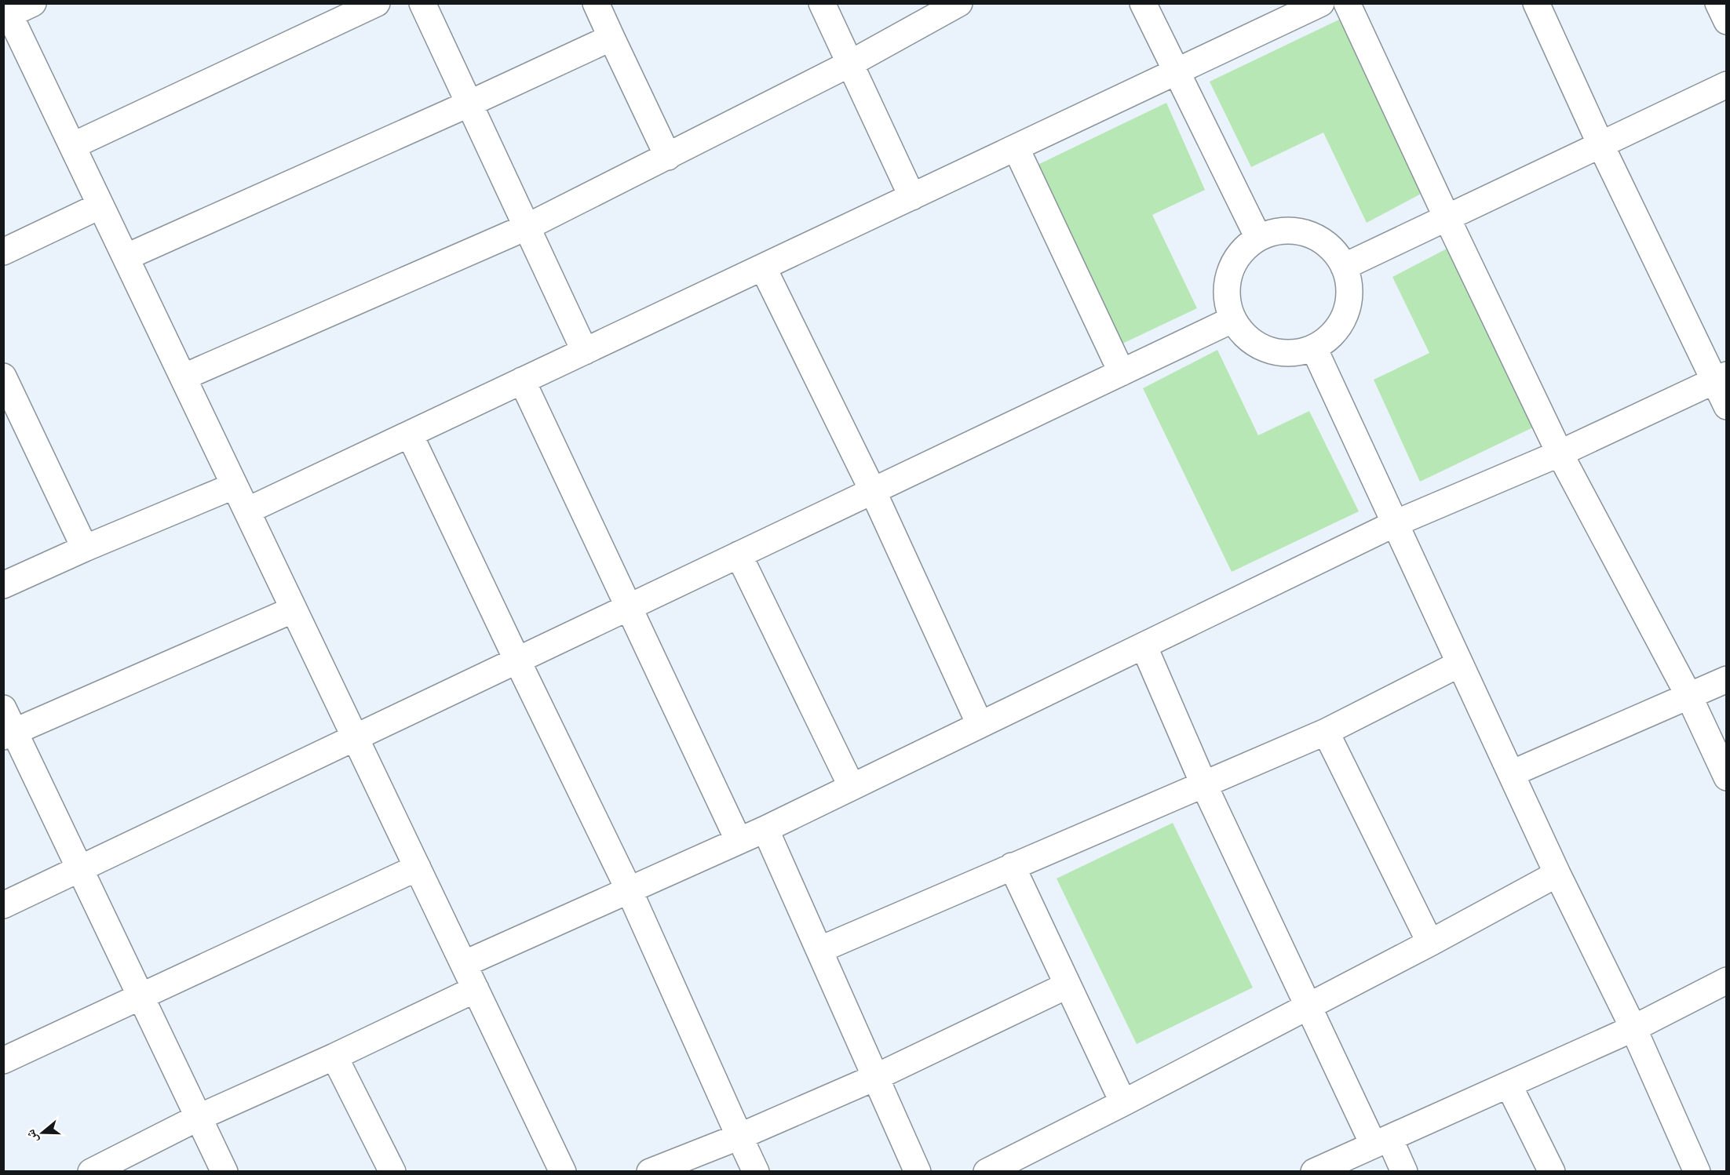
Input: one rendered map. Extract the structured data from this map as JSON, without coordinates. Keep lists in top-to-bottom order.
{
  "north": "left"
}
